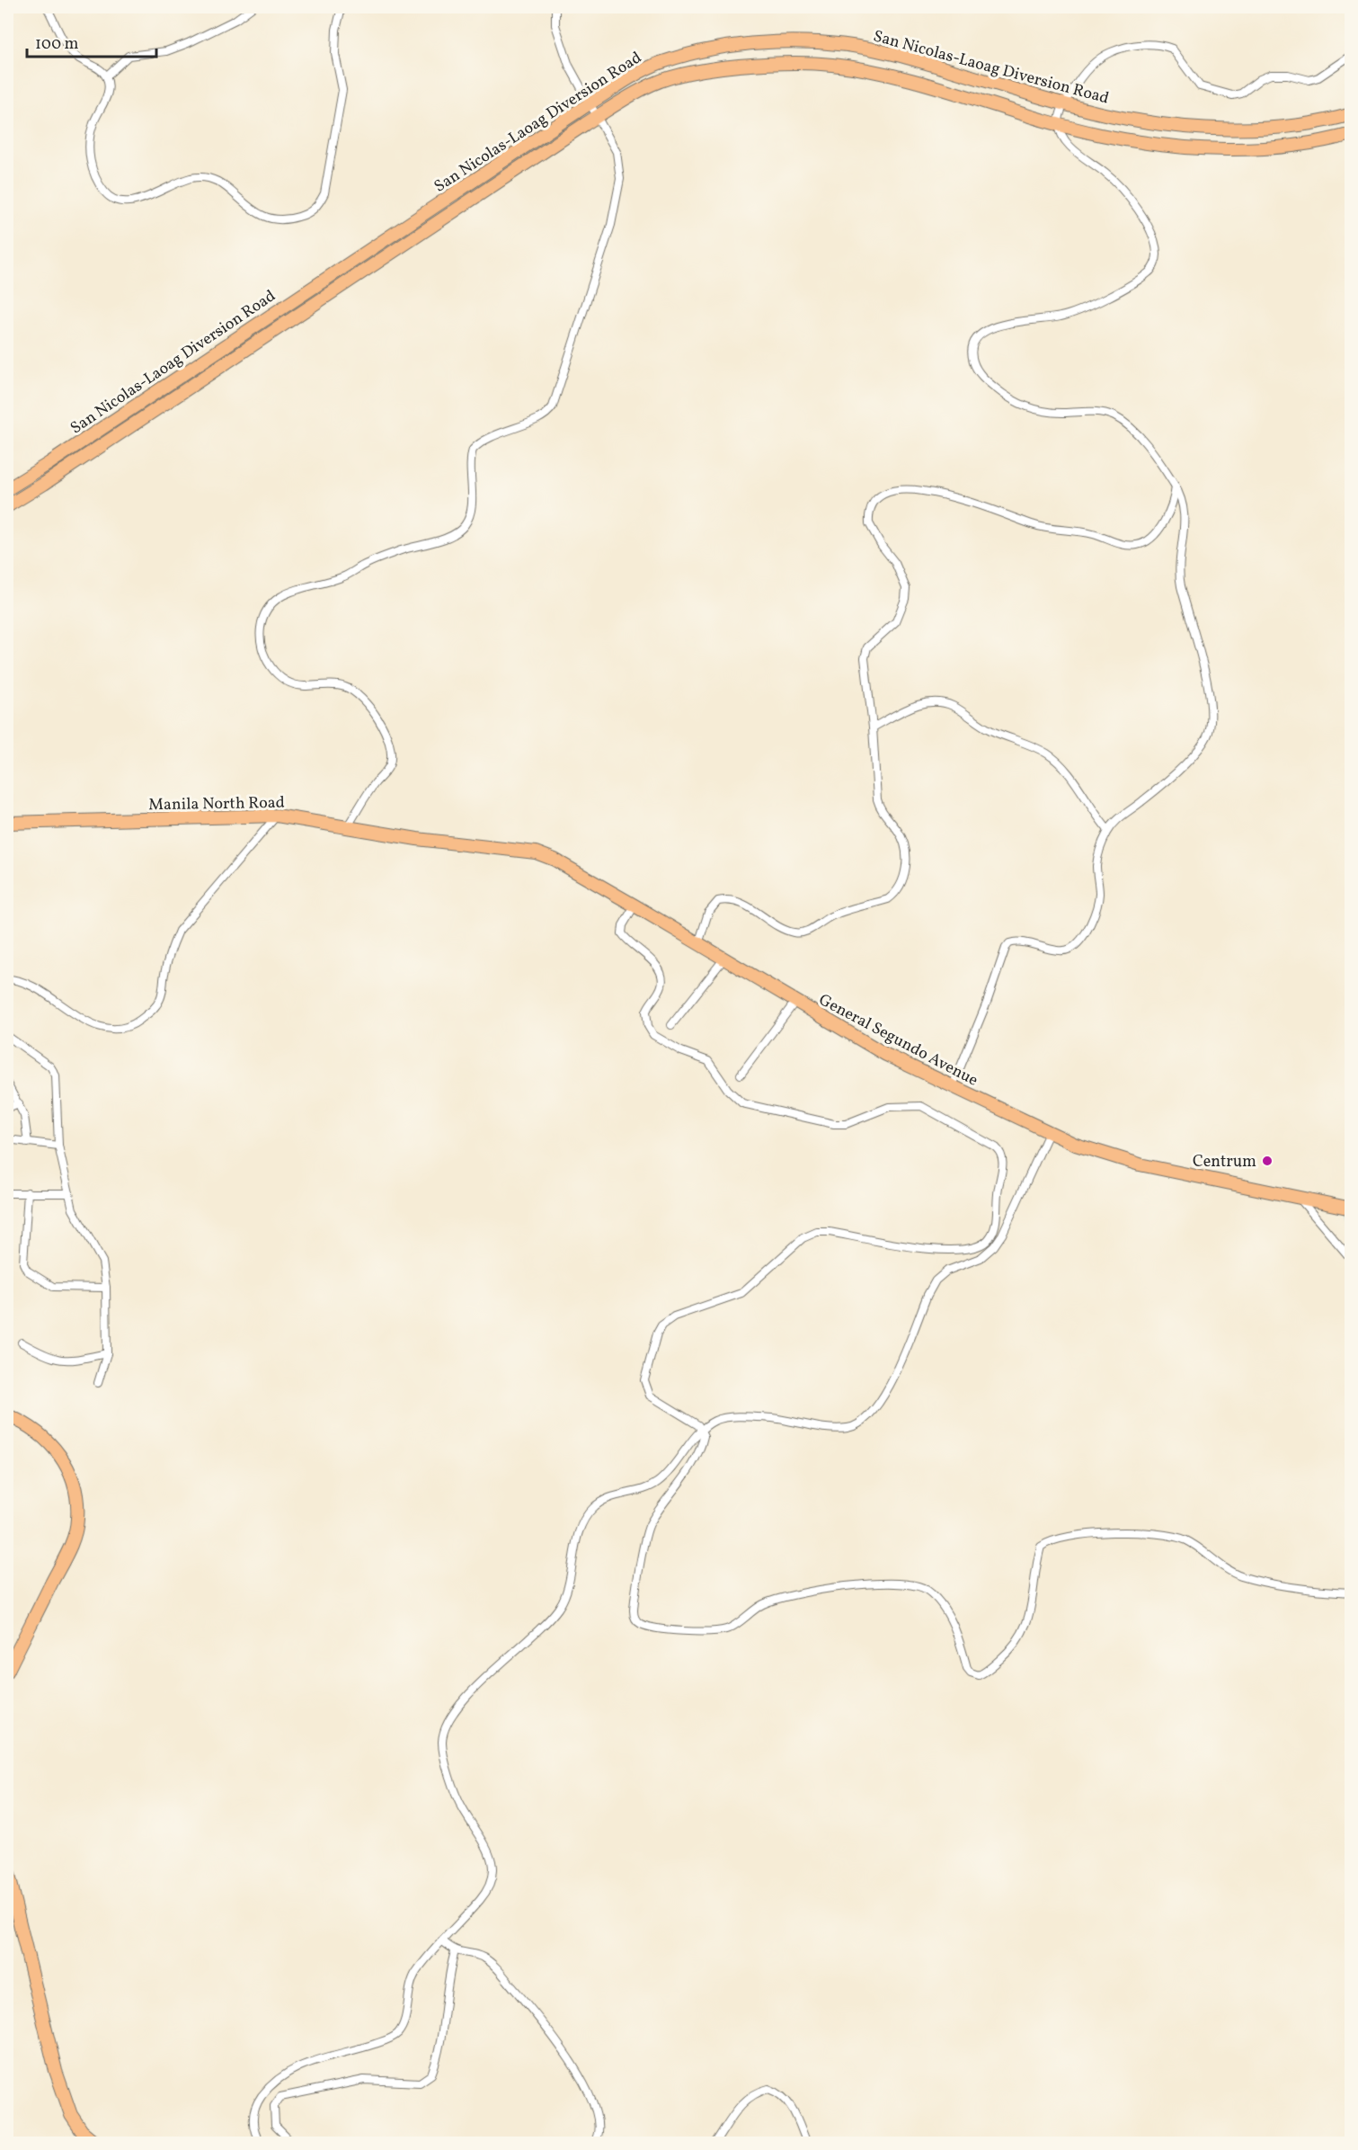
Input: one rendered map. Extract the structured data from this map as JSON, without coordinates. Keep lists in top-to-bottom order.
{
  "streets": {
    "main road": ["San Nicolas-Laoag Diversion Road", "Manila North Road", "General Segundo Avenue"]
  },
  "crossings": [
    ["Manila North Road", "General Segundo Avenue"]
  ],
  "places": ["Centrum"],
  "scale_bar": "100 m"
}
